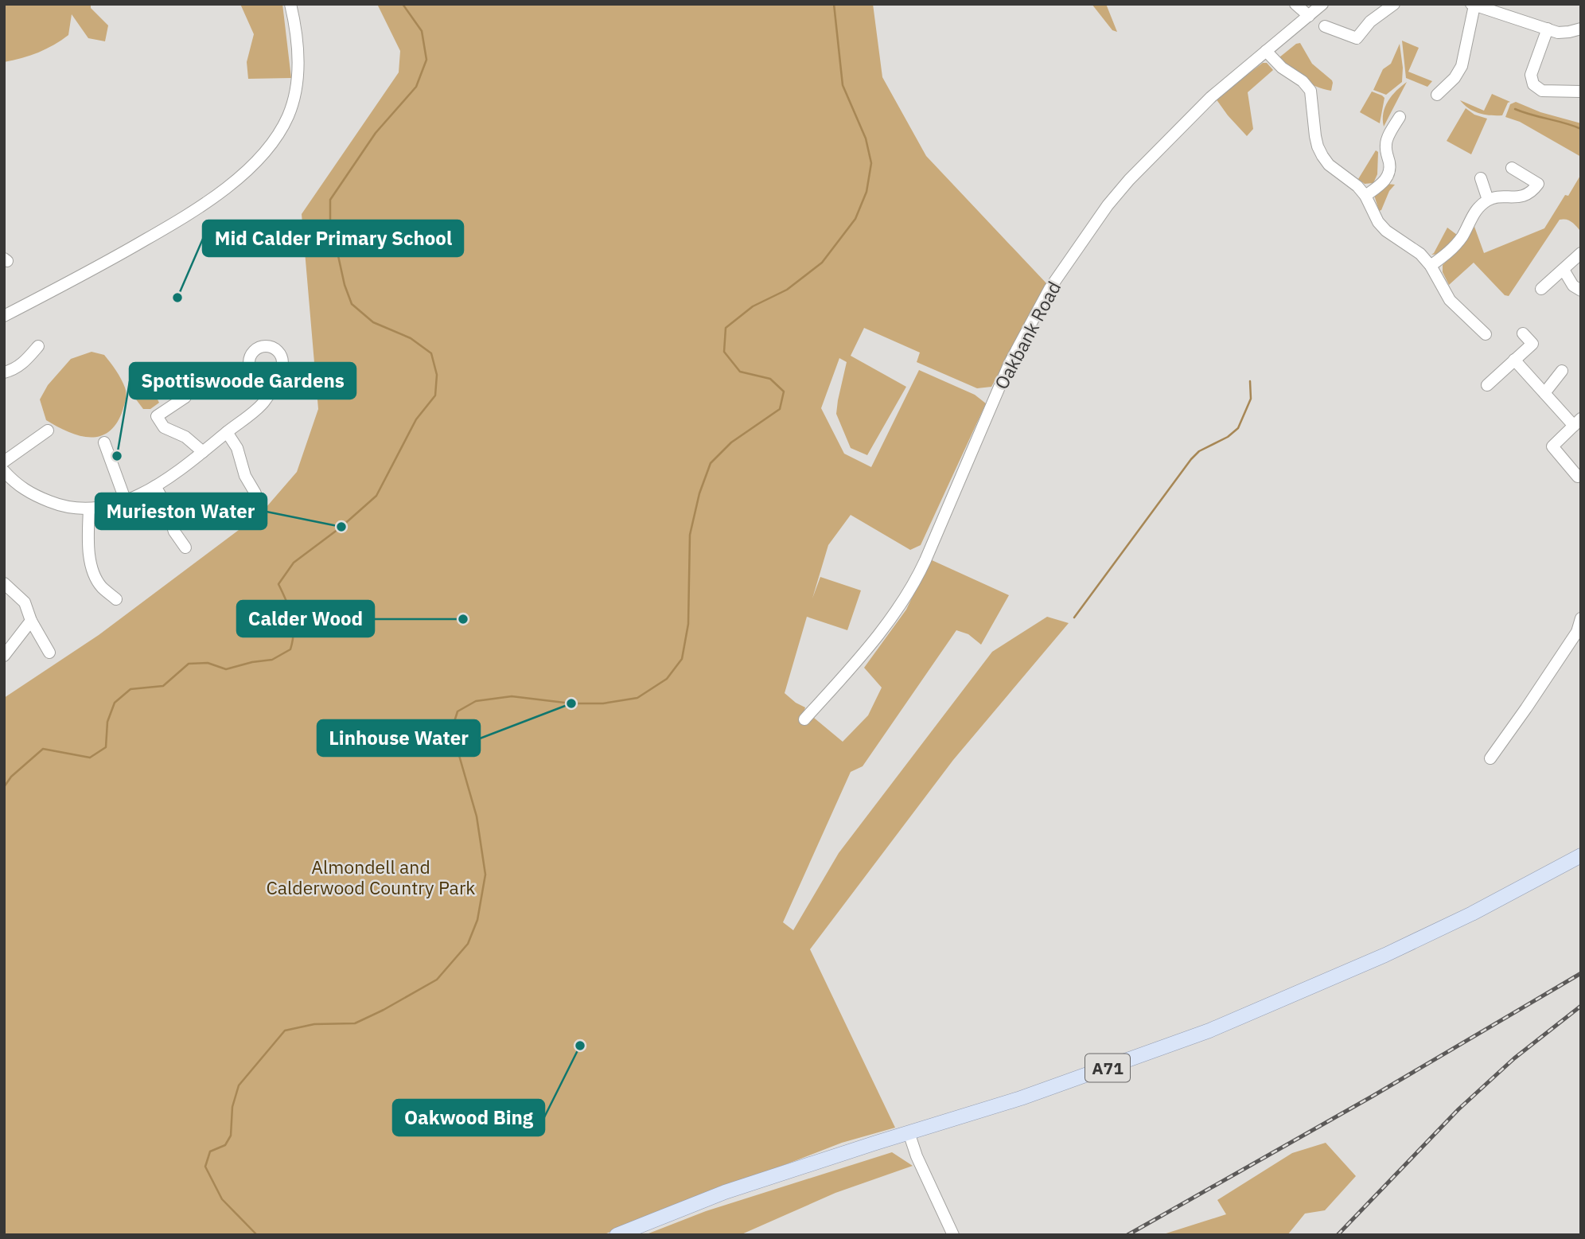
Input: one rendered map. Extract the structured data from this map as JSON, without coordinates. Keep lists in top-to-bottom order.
{
  "streets": {
    "main road": ["A71"],
    "street": ["Oakbank Road"]
  },
  "parks": ["Almondell and Calderwood Country Park"],
  "places": [
    "Mid Calder Primary School",
    "Spottiswoode Gardens",
    "Murieston Water",
    "Calder Wood",
    "Linhouse Water",
    "Oakwood Bing"
  ]
}
